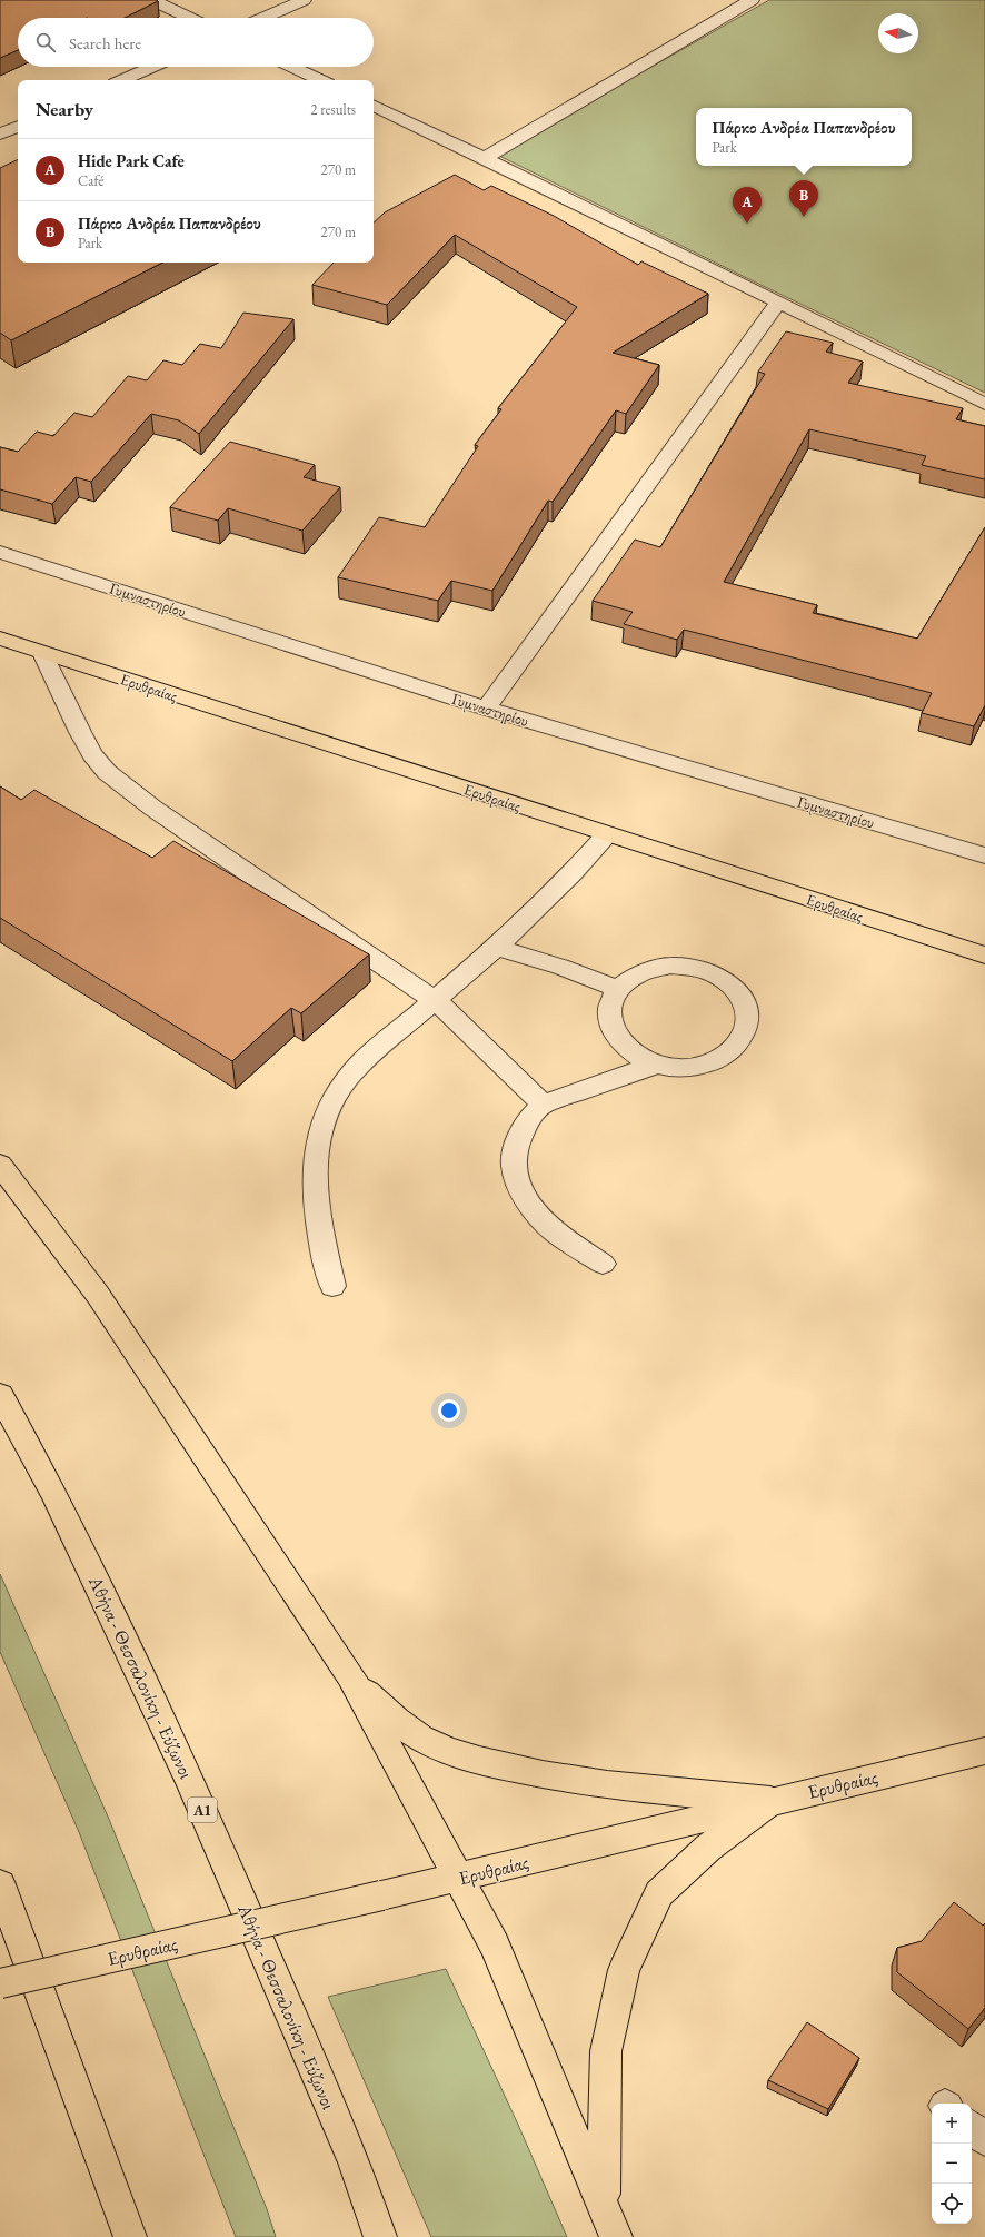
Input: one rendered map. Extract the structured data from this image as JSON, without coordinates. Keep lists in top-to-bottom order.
{
  "streets": {
    "main road": ["Ερυθραίας", "Αθήνα - Θεσσαλονίκη - Εύζωνοι", "Α1"],
    "street": ["Γυμναστηρίου"]
  },
  "north": "left",
  "page": {
    "search": "Search here",
    "heading": ["Nearby", "2 results"],
    "popup": ["Πάρκο Ανδρέα Παπανδρέου", "Park"],
    "list": [
      {
        "mark": "A",
        "name": "Hide Park Cafe",
        "note": "Café",
        "value": "270 m"
      },
      {
        "mark": "B",
        "name": "Πάρκο Ανδρέα Παπανδρέου",
        "note": "Park",
        "value": "270 m"
      }
    ],
    "pins": ["B", "A"],
    "map_buttons": ["+", "−"]
  }
}
